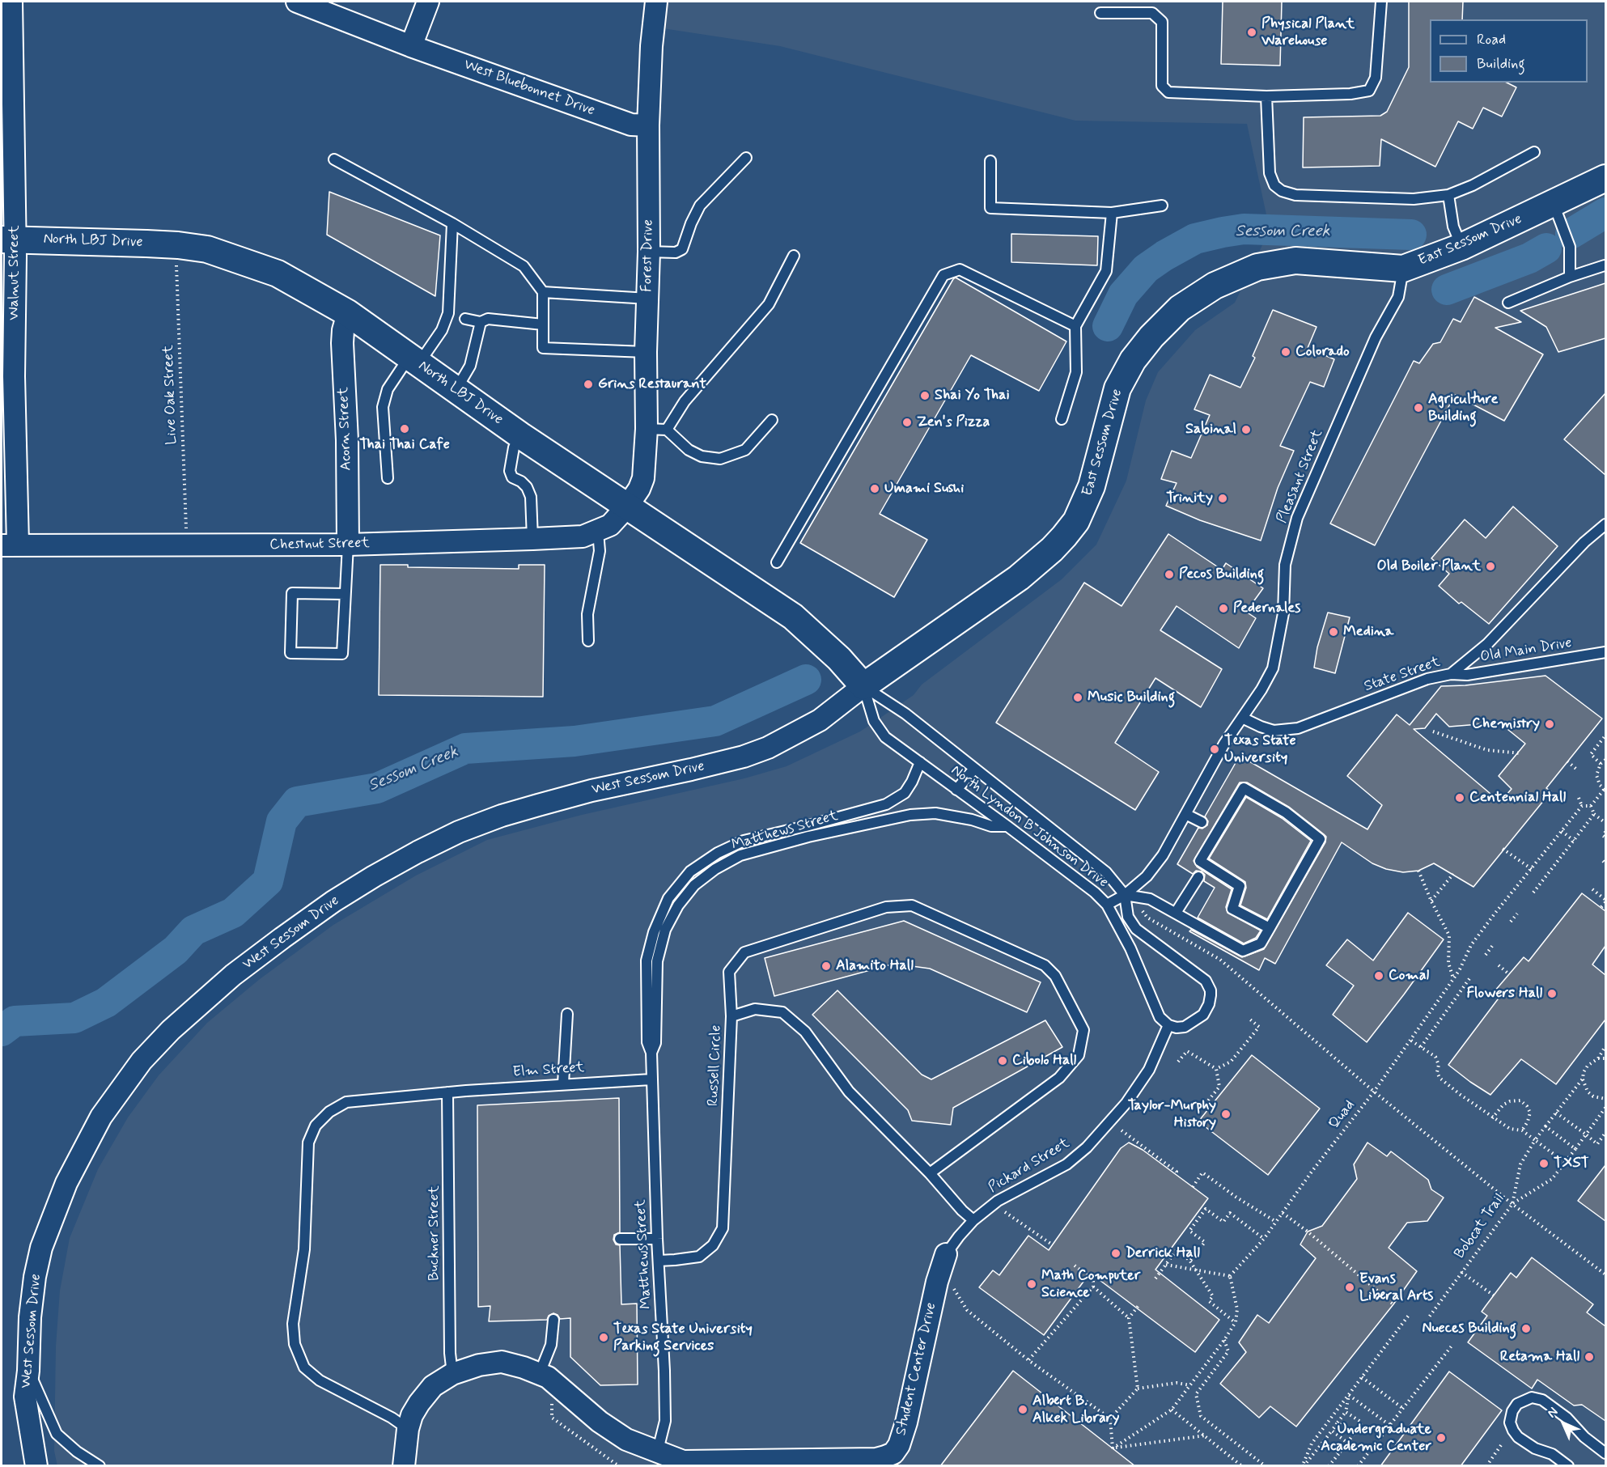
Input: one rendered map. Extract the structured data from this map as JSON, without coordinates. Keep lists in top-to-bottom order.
{
  "streets": {
    "street": [
      "West Bluebonnet Drive",
      "East Sessom Drive",
      "North LBJ Drive",
      "Forest Drive",
      "Walnut Street",
      "Acorn Street",
      "Chestnut Street",
      "West Sessom Drive",
      "Student Center Drive"
    ],
    "lane": [
      "Pleasant Street",
      "Old Main Drive",
      "State Street",
      "North Lyndon B Johnson Drive",
      "Matthews Street",
      "Russell Circle",
      "Elm Street",
      "Pickard Street",
      "Buckner Street"
    ],
    "path": ["Live Oak Street", "Quad", "Bobcat Trail"]
  },
  "crossings": [
    ["West Bluebonnet Drive", "Forest Drive"],
    ["East Sessom Drive", "North LBJ Drive"],
    ["East Sessom Drive", "Pleasant Street"],
    ["East Sessom Drive", "West Sessom Drive"],
    ["East Sessom Drive", "North Lyndon B Johnson Drive"],
    ["North LBJ Drive", "Forest Drive"],
    ["North LBJ Drive", "Walnut Street"],
    ["North LBJ Drive", "Live Oak Street"],
    ["North LBJ Drive", "Acorn Street"],
    ["North LBJ Drive", "Chestnut Street"],
    ["North LBJ Drive", "West Sessom Drive"],
    ["North LBJ Drive", "North Lyndon B Johnson Drive"],
    ["Forest Drive", "Chestnut Street"],
    ["Walnut Street", "Chestnut Street"],
    ["Live Oak Street", "Chestnut Street"],
    ["Acorn Street", "Chestnut Street"],
    ["Pleasant Street", "State Street"],
    ["Pleasant Street", "North Lyndon B Johnson Drive"],
    ["Old Main Drive", "State Street"],
    ["West Sessom Drive", "North Lyndon B Johnson Drive"],
    ["North Lyndon B Johnson Drive", "Matthews Street"],
    ["North Lyndon B Johnson Drive", "Pickard Street"],
    ["Matthews Street", "Russell Circle"],
    ["Matthews Street", "Elm Street"],
    ["Matthews Street", "Student Center Drive"],
    ["Russell Circle", "Pickard Street"],
    ["Elm Street", "Buckner Street"],
    ["Elm Street", "Student Center Drive"],
    ["Pickard Street", "Student Center Drive"],
    ["Buckner Street", "Student Center Drive"]
  ],
  "water": ["Sessom Creek"],
  "places": [
    "Physical Plant Warehouse",
    "Colorado",
    "Grins Restaurant",
    "Shai Yo Thai",
    "Agriculture Building",
    "Zen's Pizza",
    "Thai Thai Cafe",
    "Sabinal",
    "Umami Sushi",
    "Trinity",
    "Old Boiler Plant",
    "Pecos Building",
    "Pedernales",
    "Medina",
    "Music Building",
    "Chemistry",
    "Texas State University",
    "Centennial Hall",
    "Alamito Hall",
    "Comal",
    "Flowers Hall",
    "Cibolo Hall",
    "Taylor-Murphy History",
    "TXST",
    "Derrick Hall",
    "Math Computer Science",
    "Evans Liberal Arts",
    "Nueces Building",
    "Texas State University Parking Services",
    "Retama Hall",
    "Albert B. Alkek Library",
    "Undergraduate Academic Center"
  ],
  "legend": ["Road", "Building"],
  "north": "top left"
}
